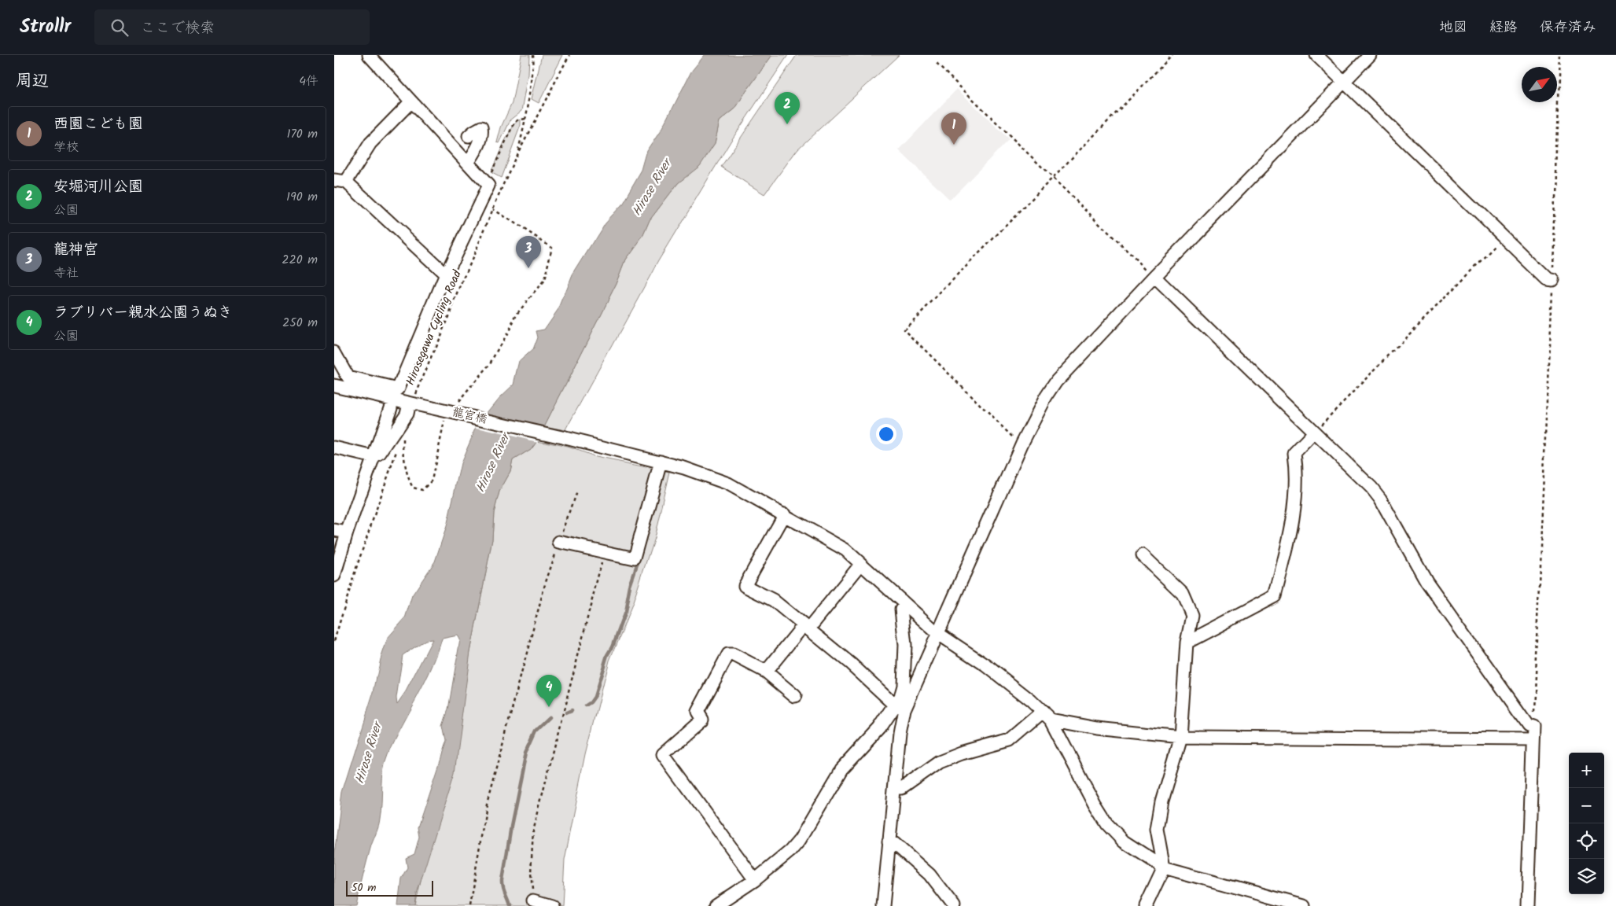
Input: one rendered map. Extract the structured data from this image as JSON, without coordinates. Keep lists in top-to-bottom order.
{
  "streets": {
    "street": ["龍宮橋"],
    "path": ["Hirosegawa Cycling Road"]
  },
  "crossings": [
    ["Hirosegawa Cycling Road", "龍宮橋"]
  ],
  "water": ["Hirose River"],
  "scale_bar": "50 m",
  "north": "top right",
  "page": {
    "header": "Strollr",
    "search": "ここで検索",
    "nav": ["地図", "経路", "保存済み"],
    "heading": ["周辺", "4件"],
    "pins": [
      "2",
      "1",
      "3",
      "4"
    ],
    "list": [
      {
        "mark": "1",
        "name": "西園こども園",
        "note": "学校",
        "value": "170 m"
      },
      {
        "mark": "2",
        "name": "安堀河川公園",
        "note": "公園",
        "value": "190 m"
      },
      {
        "mark": "3",
        "name": "龍神宮",
        "note": "寺社",
        "value": "220 m"
      },
      {
        "mark": "4",
        "name": "ラブリバー親水公園うぬき",
        "note": "公園",
        "value": "250 m"
      }
    ],
    "map_buttons": ["+", "−"],
    "scale": "50 m"
  }
}
